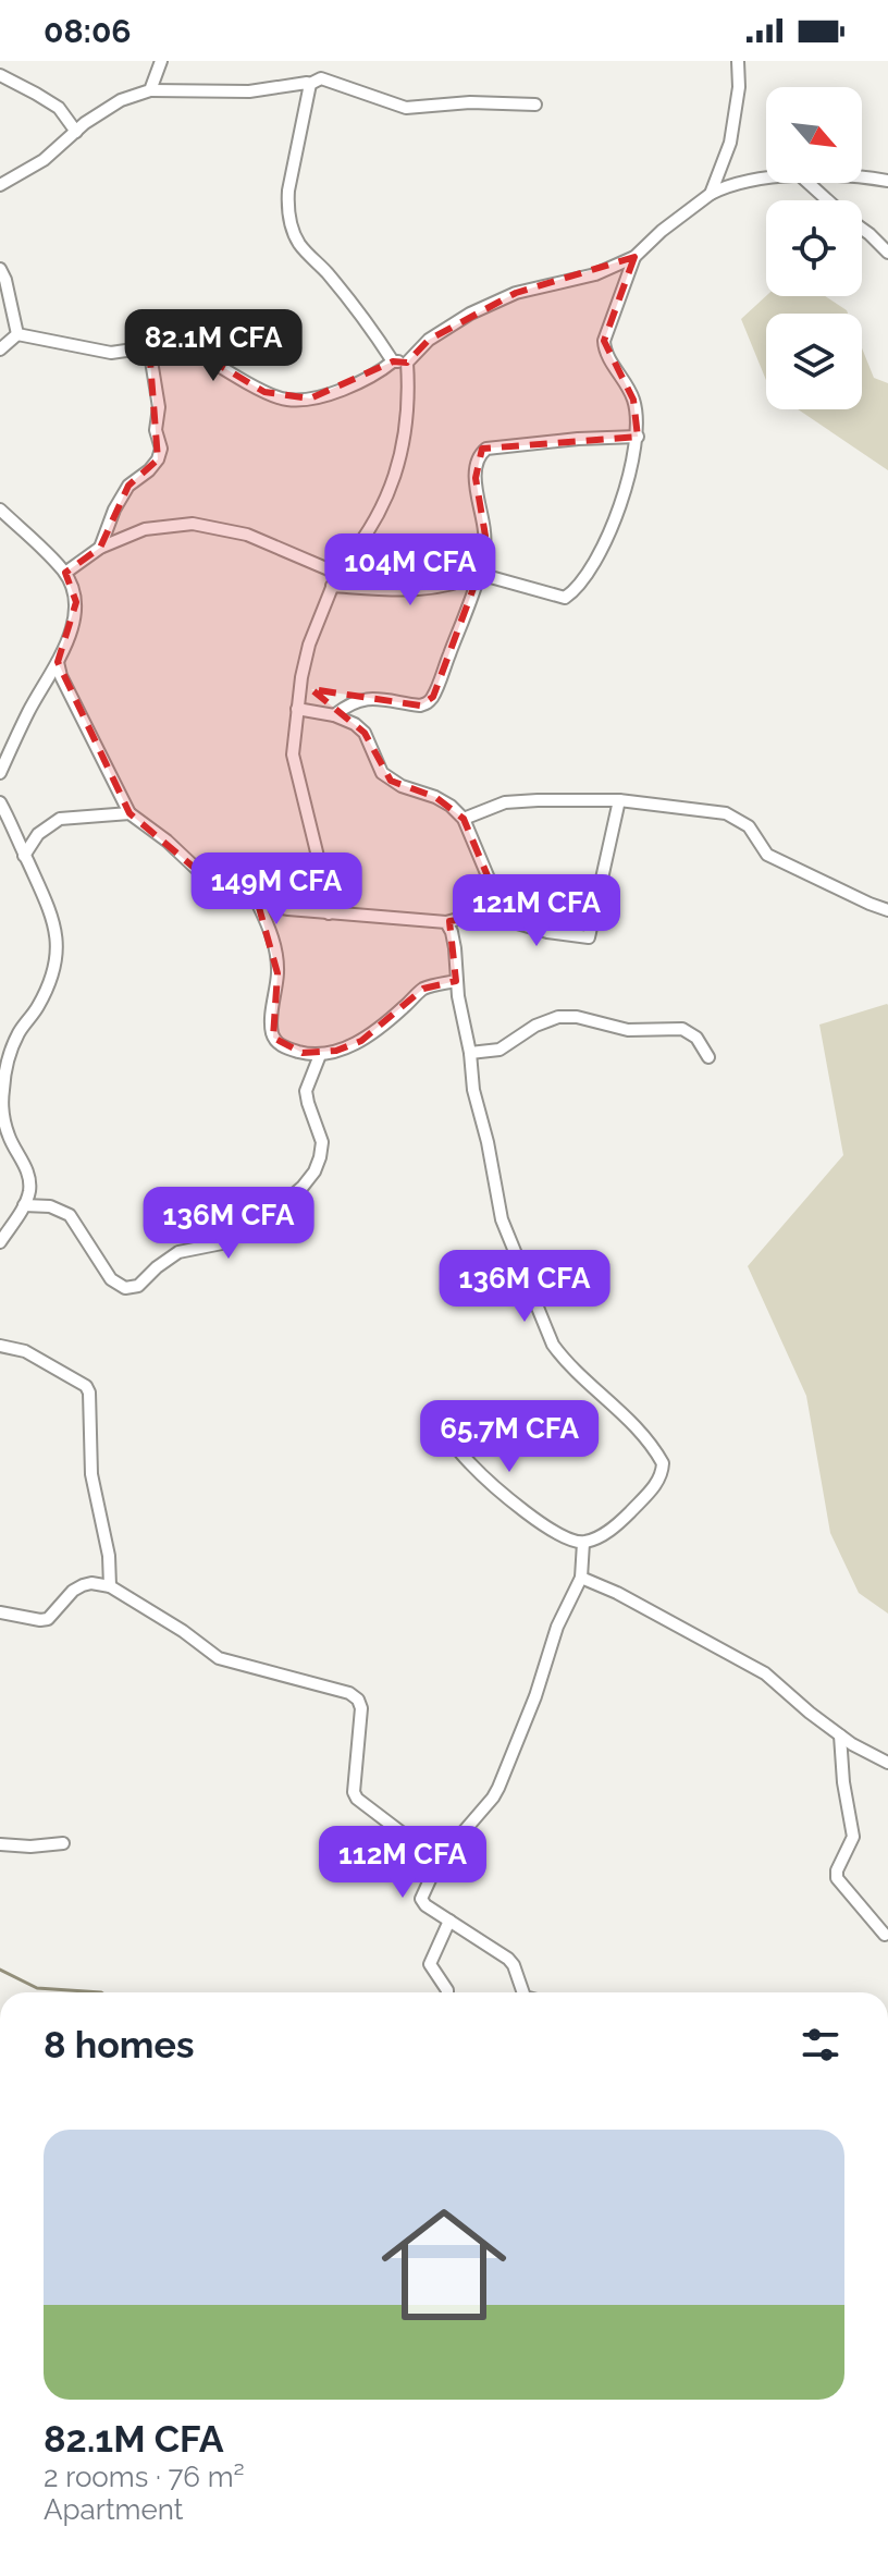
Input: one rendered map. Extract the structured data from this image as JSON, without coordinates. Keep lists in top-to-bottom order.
{
  "north": "bottom right",
  "page": {
    "status": "08:06",
    "price": [
      "82.1M CFA",
      "104M CFA",
      "149M CFA",
      "121M CFA",
      "136M CFA",
      "136M CFA",
      "65.7M CFA",
      "112M CFA"
    ],
    "heading": "8 homes",
    "list": [
      {
        "name": "82.1M CFA",
        "note": "2 rooms · 76 m² · Apartment"
      }
    ]
  }
}
